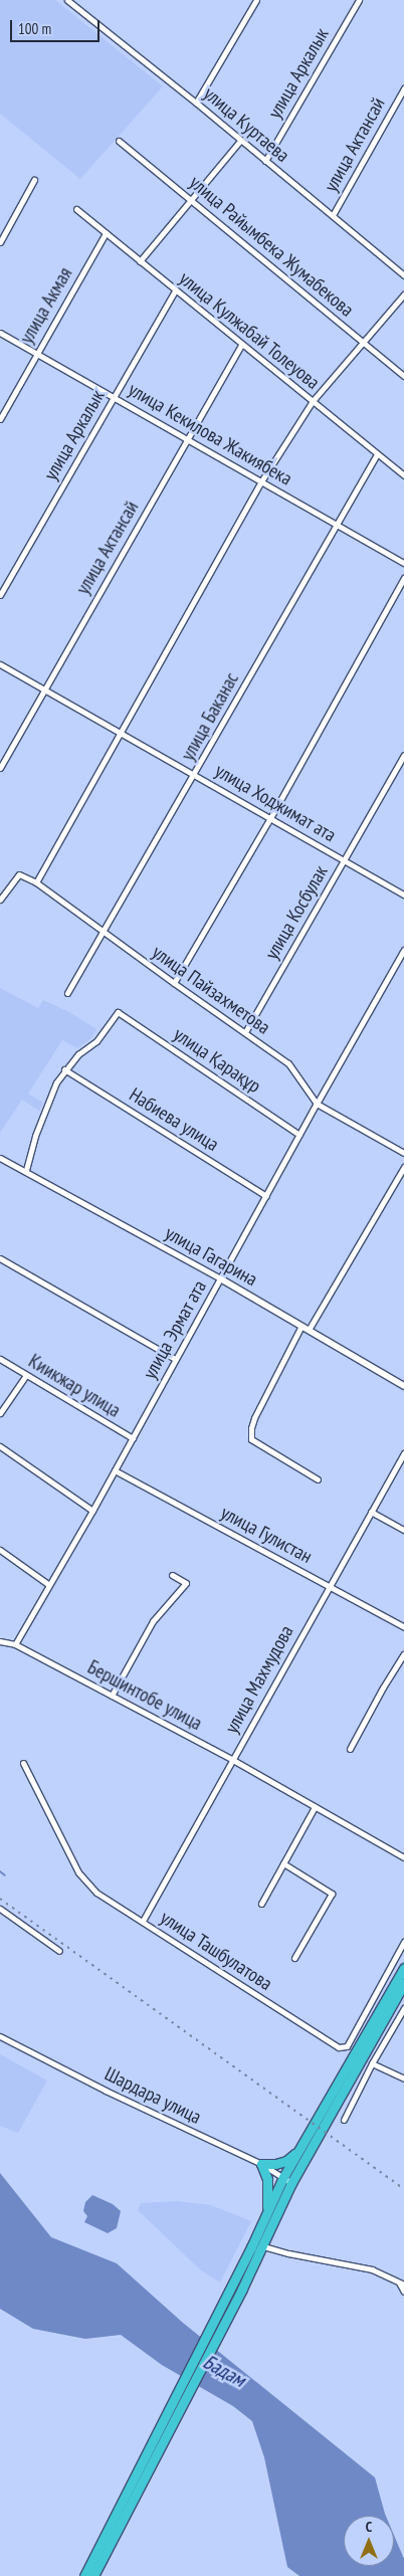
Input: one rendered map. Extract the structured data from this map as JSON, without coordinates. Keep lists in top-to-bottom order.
{
  "streets": {
    "street": [
      "улица Аркалык",
      "улица Куртаева",
      "улица Актансай",
      "улица Райымбека Жумабекова",
      "улица Акмая",
      "улица Кулжабай Толеуова",
      "улица Кекилова Жакиябека",
      "улица Баканас",
      "улица Ходжимат ата",
      "улица Косбулак",
      "улица Пайзахметова",
      "улица Қарақұр",
      "Набиева улица",
      "улица Гагарина",
      "улица Эрмат ата",
      "Киикжар улица",
      "улица Гулистан",
      "улица Махмудова",
      "Бершинтобе улица",
      "улица Ташбулатова",
      "Шардара улица"
    ]
  },
  "crossings": [
    ["улица Аркалык", "улица Куртаева"],
    ["улица Аркалык", "улица Кулжабай Толеуова"],
    ["улица Аркалык", "улица Кекилова Жакиябека"],
    ["улица Куртаева", "улица Актансай"],
    ["улица Актансай", "улица Кулжабай Толеуова"],
    ["улица Актансай", "улица Кекилова Жакиябека"],
    ["улица Актансай", "улица Ходжимат ата"],
    ["улица Акмая", "улица Кулжабай Толеуова"],
    ["улица Акмая", "улица Кекилова Жакиябека"],
    ["улица Кулжабай Толеуова", "улица Баканас"],
    ["улица Кекилова Жакиябека", "улица Баканас"],
    ["улица Баканас", "улица Ходжимат ата"],
    ["улица Баканас", "улица Пайзахметова"],
    ["улица Ходжимат ата", "улица Косбулак"],
    ["улица Косбулак", "улица Пайзахметова"],
    ["улица Пайзахметова", "улица Эрмат ата"],
    ["улица Қарақұр", "Набиева улица"],
    ["улица Қарақұр", "улица Эрмат ата"],
    ["Набиева улица", "улица Эрмат ата"],
    ["улица Гагарина", "улица Эрмат ата"],
    ["улица Эрмат ата", "Киикжар улица"],
    ["улица Эрмат ата", "улица Гулистан"],
    ["улица Эрмат ата", "Бершинтобе улица"],
    ["улица Гулистан", "улица Махмудова"],
    ["улица Махмудова", "Бершинтобе улица"],
    ["улица Махмудова", "улица Ташбулатова"]
  ],
  "water": ["Бадам"],
  "scale_bar": "100 m",
  "north": "top"
}
